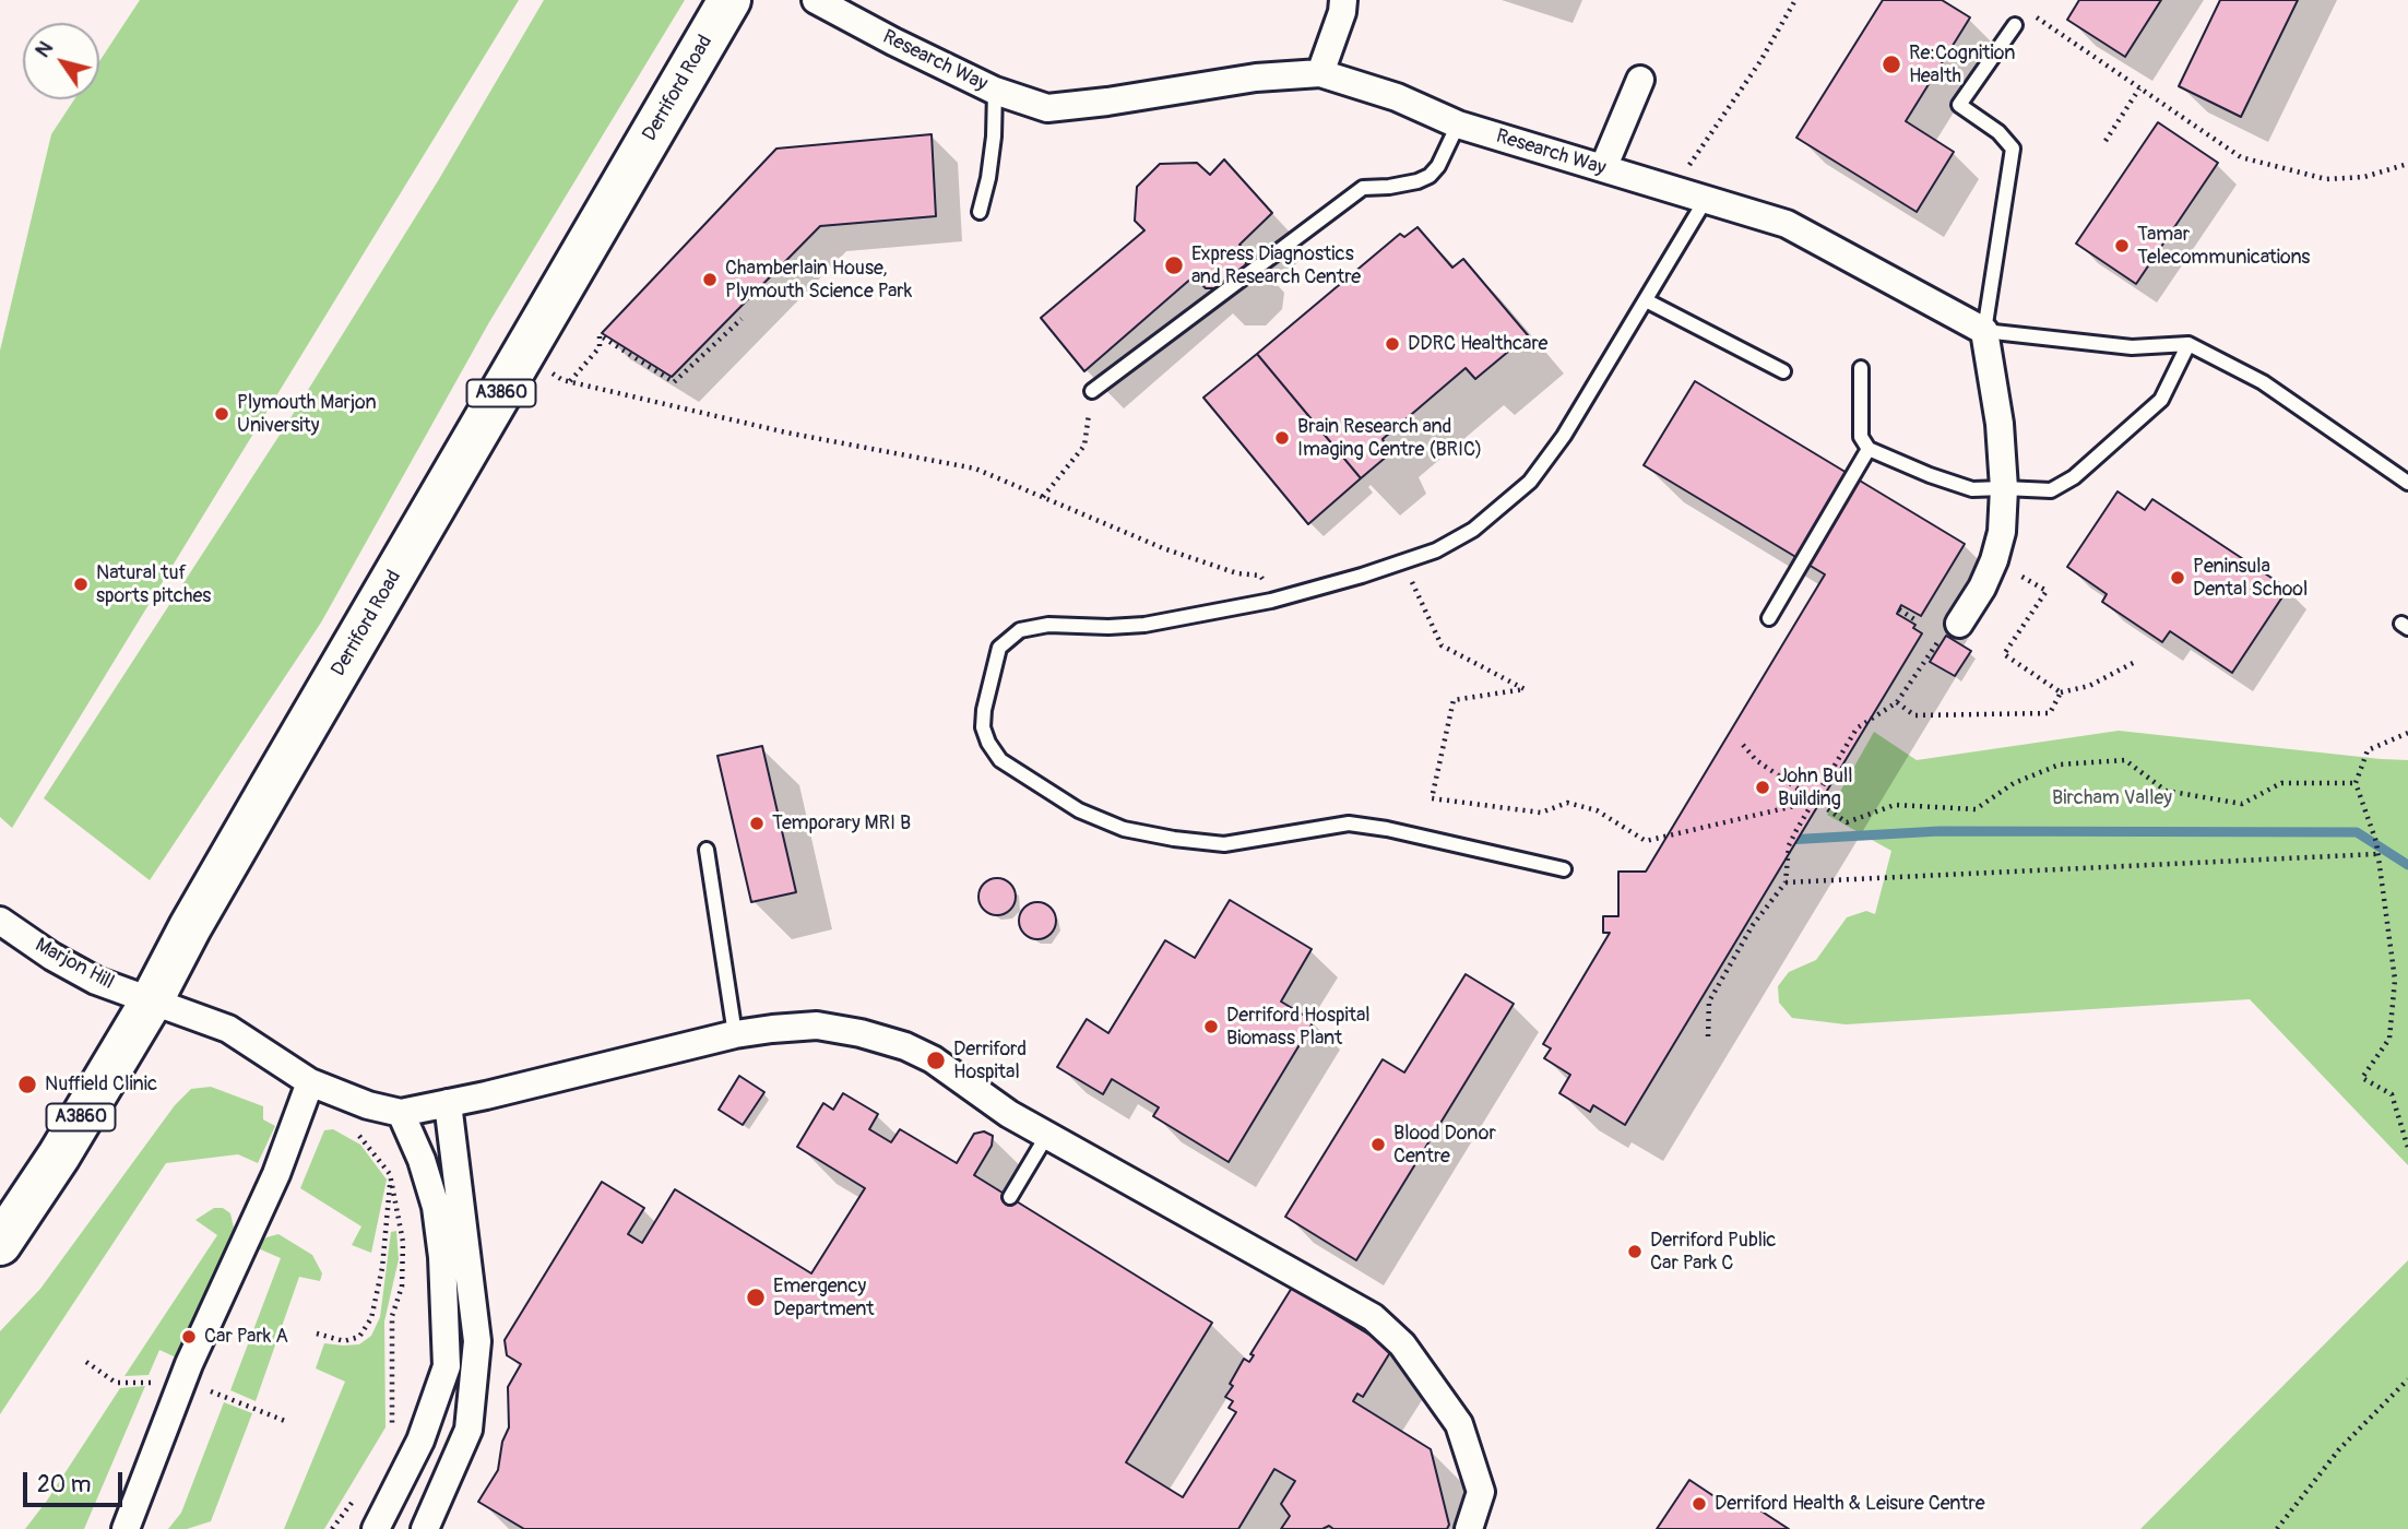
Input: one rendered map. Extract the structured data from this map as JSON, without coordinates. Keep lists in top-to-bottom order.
{
  "streets": {
    "main road": ["Derriford Road", "A3860"],
    "street": ["Research Way", "Marjon Hill"]
  },
  "crossings": [
    ["Derriford Road", "Marjon Hill"]
  ],
  "parks": ["Bircham Valley"],
  "places": [
    "Re:Cognition Health",
    "Tamar Telecommunications",
    "Express Diagnostics and Research Centre",
    "Chamberlain House, Plymouth Science Park",
    "DDRC Healthcare",
    "Plymouth Marjon University",
    "Brain Research and Imaging Centre (BRIC)",
    "Peninsula Dental School",
    "Natural tuf sports pitches",
    "John Bull Building",
    "Temporary MRI B",
    "Derriford Hospital Biomass Plant",
    "Derriford Hospital",
    "Nuffield Clinic",
    "Blood Donor Centre",
    "Derriford Public Car Park C",
    "Emergency Department",
    "Car Park A",
    "Derriford Health & Leisure Centre"
  ],
  "scale_bar": "20 m",
  "north": "top left"
}
